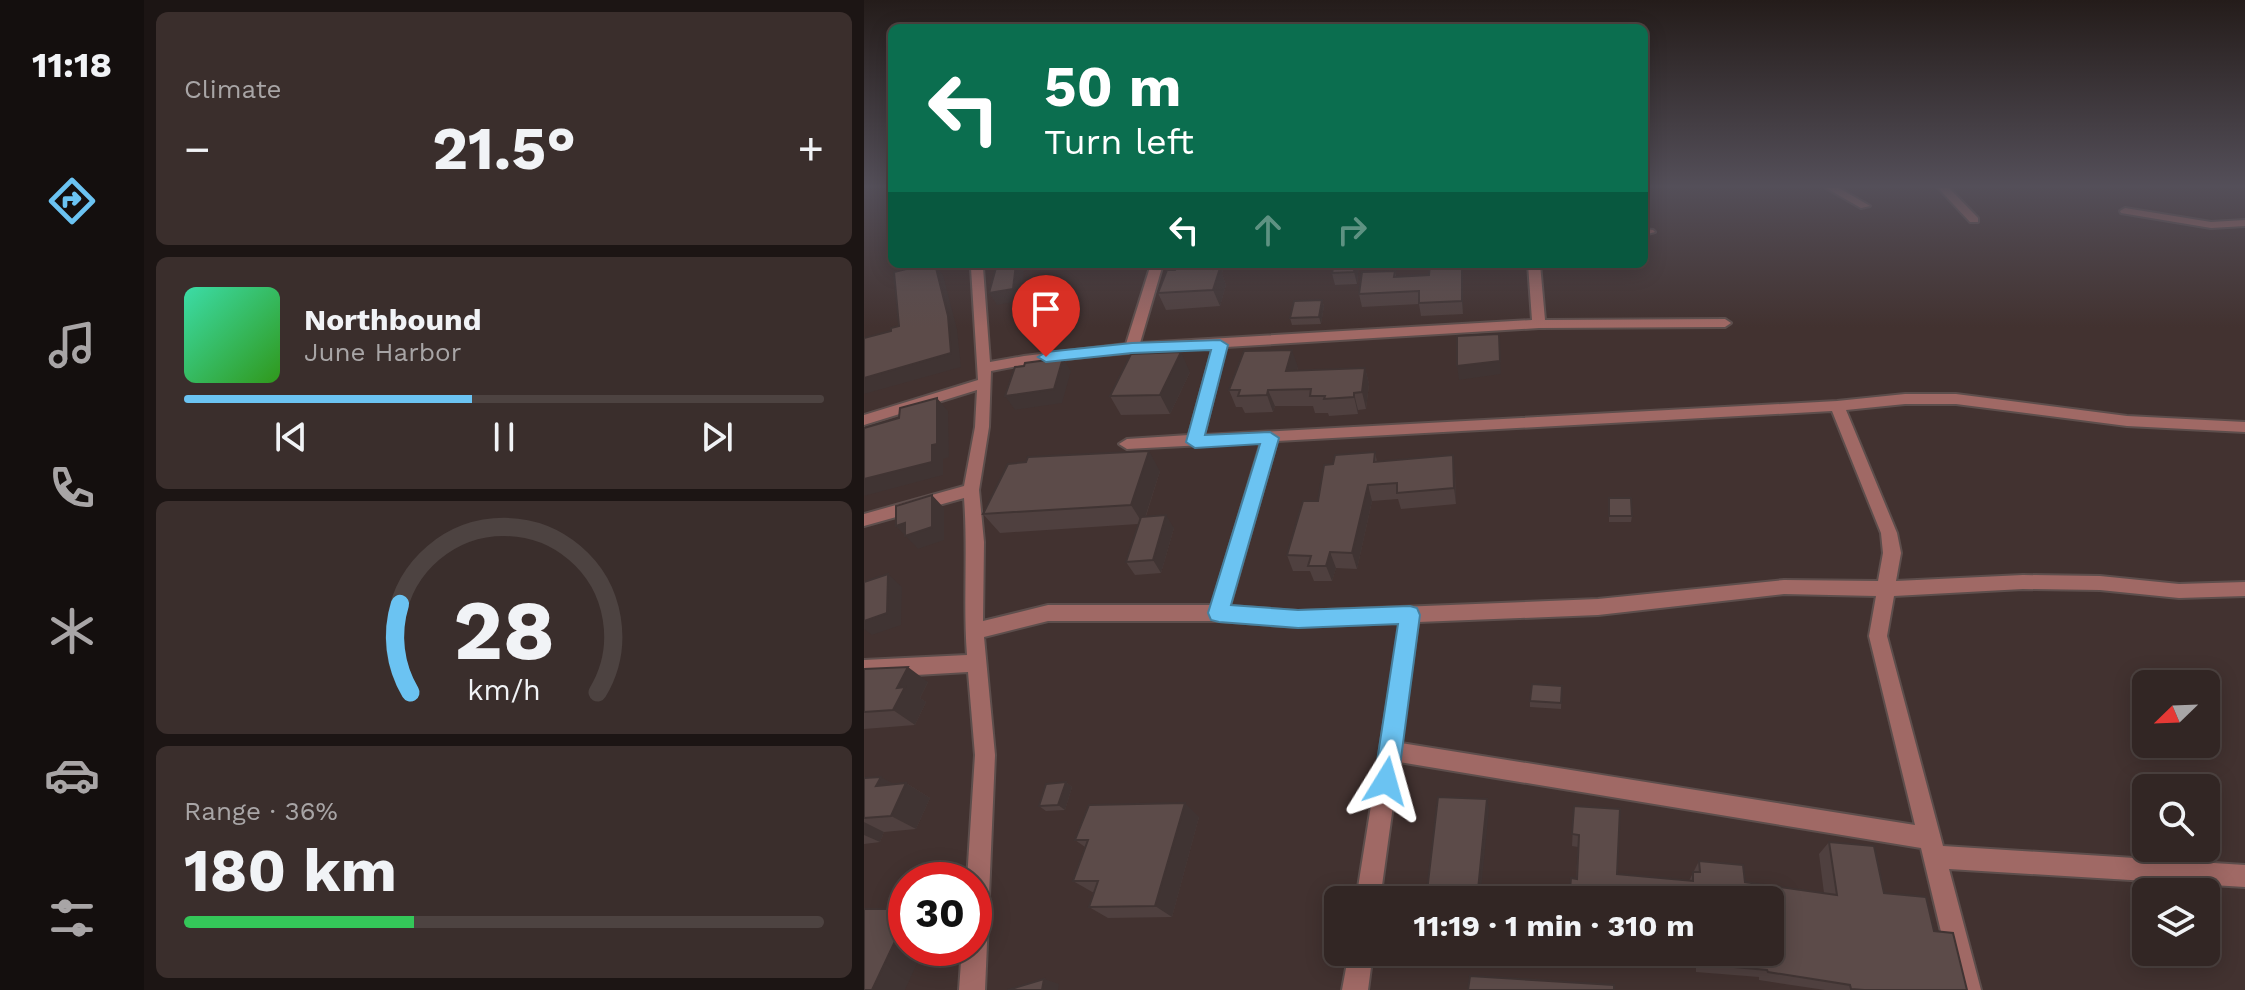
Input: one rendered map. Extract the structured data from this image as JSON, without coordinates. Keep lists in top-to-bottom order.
{
  "north": "bottom left",
  "page": {
    "tabs": "11:18",
    "tile": [
      "Climate",
      ["Range · 36%", "180 km"]
    ],
    "turn": ["50 m", "Turn left"],
    "heat": ["−", "21.5°", "+"],
    "song": ["Northbound", "June Harbor"],
    "limit": "30",
    "trip": "11:19 · 1 min · 310 m",
    "gauge": ["28", "km/h"]
  }
}
